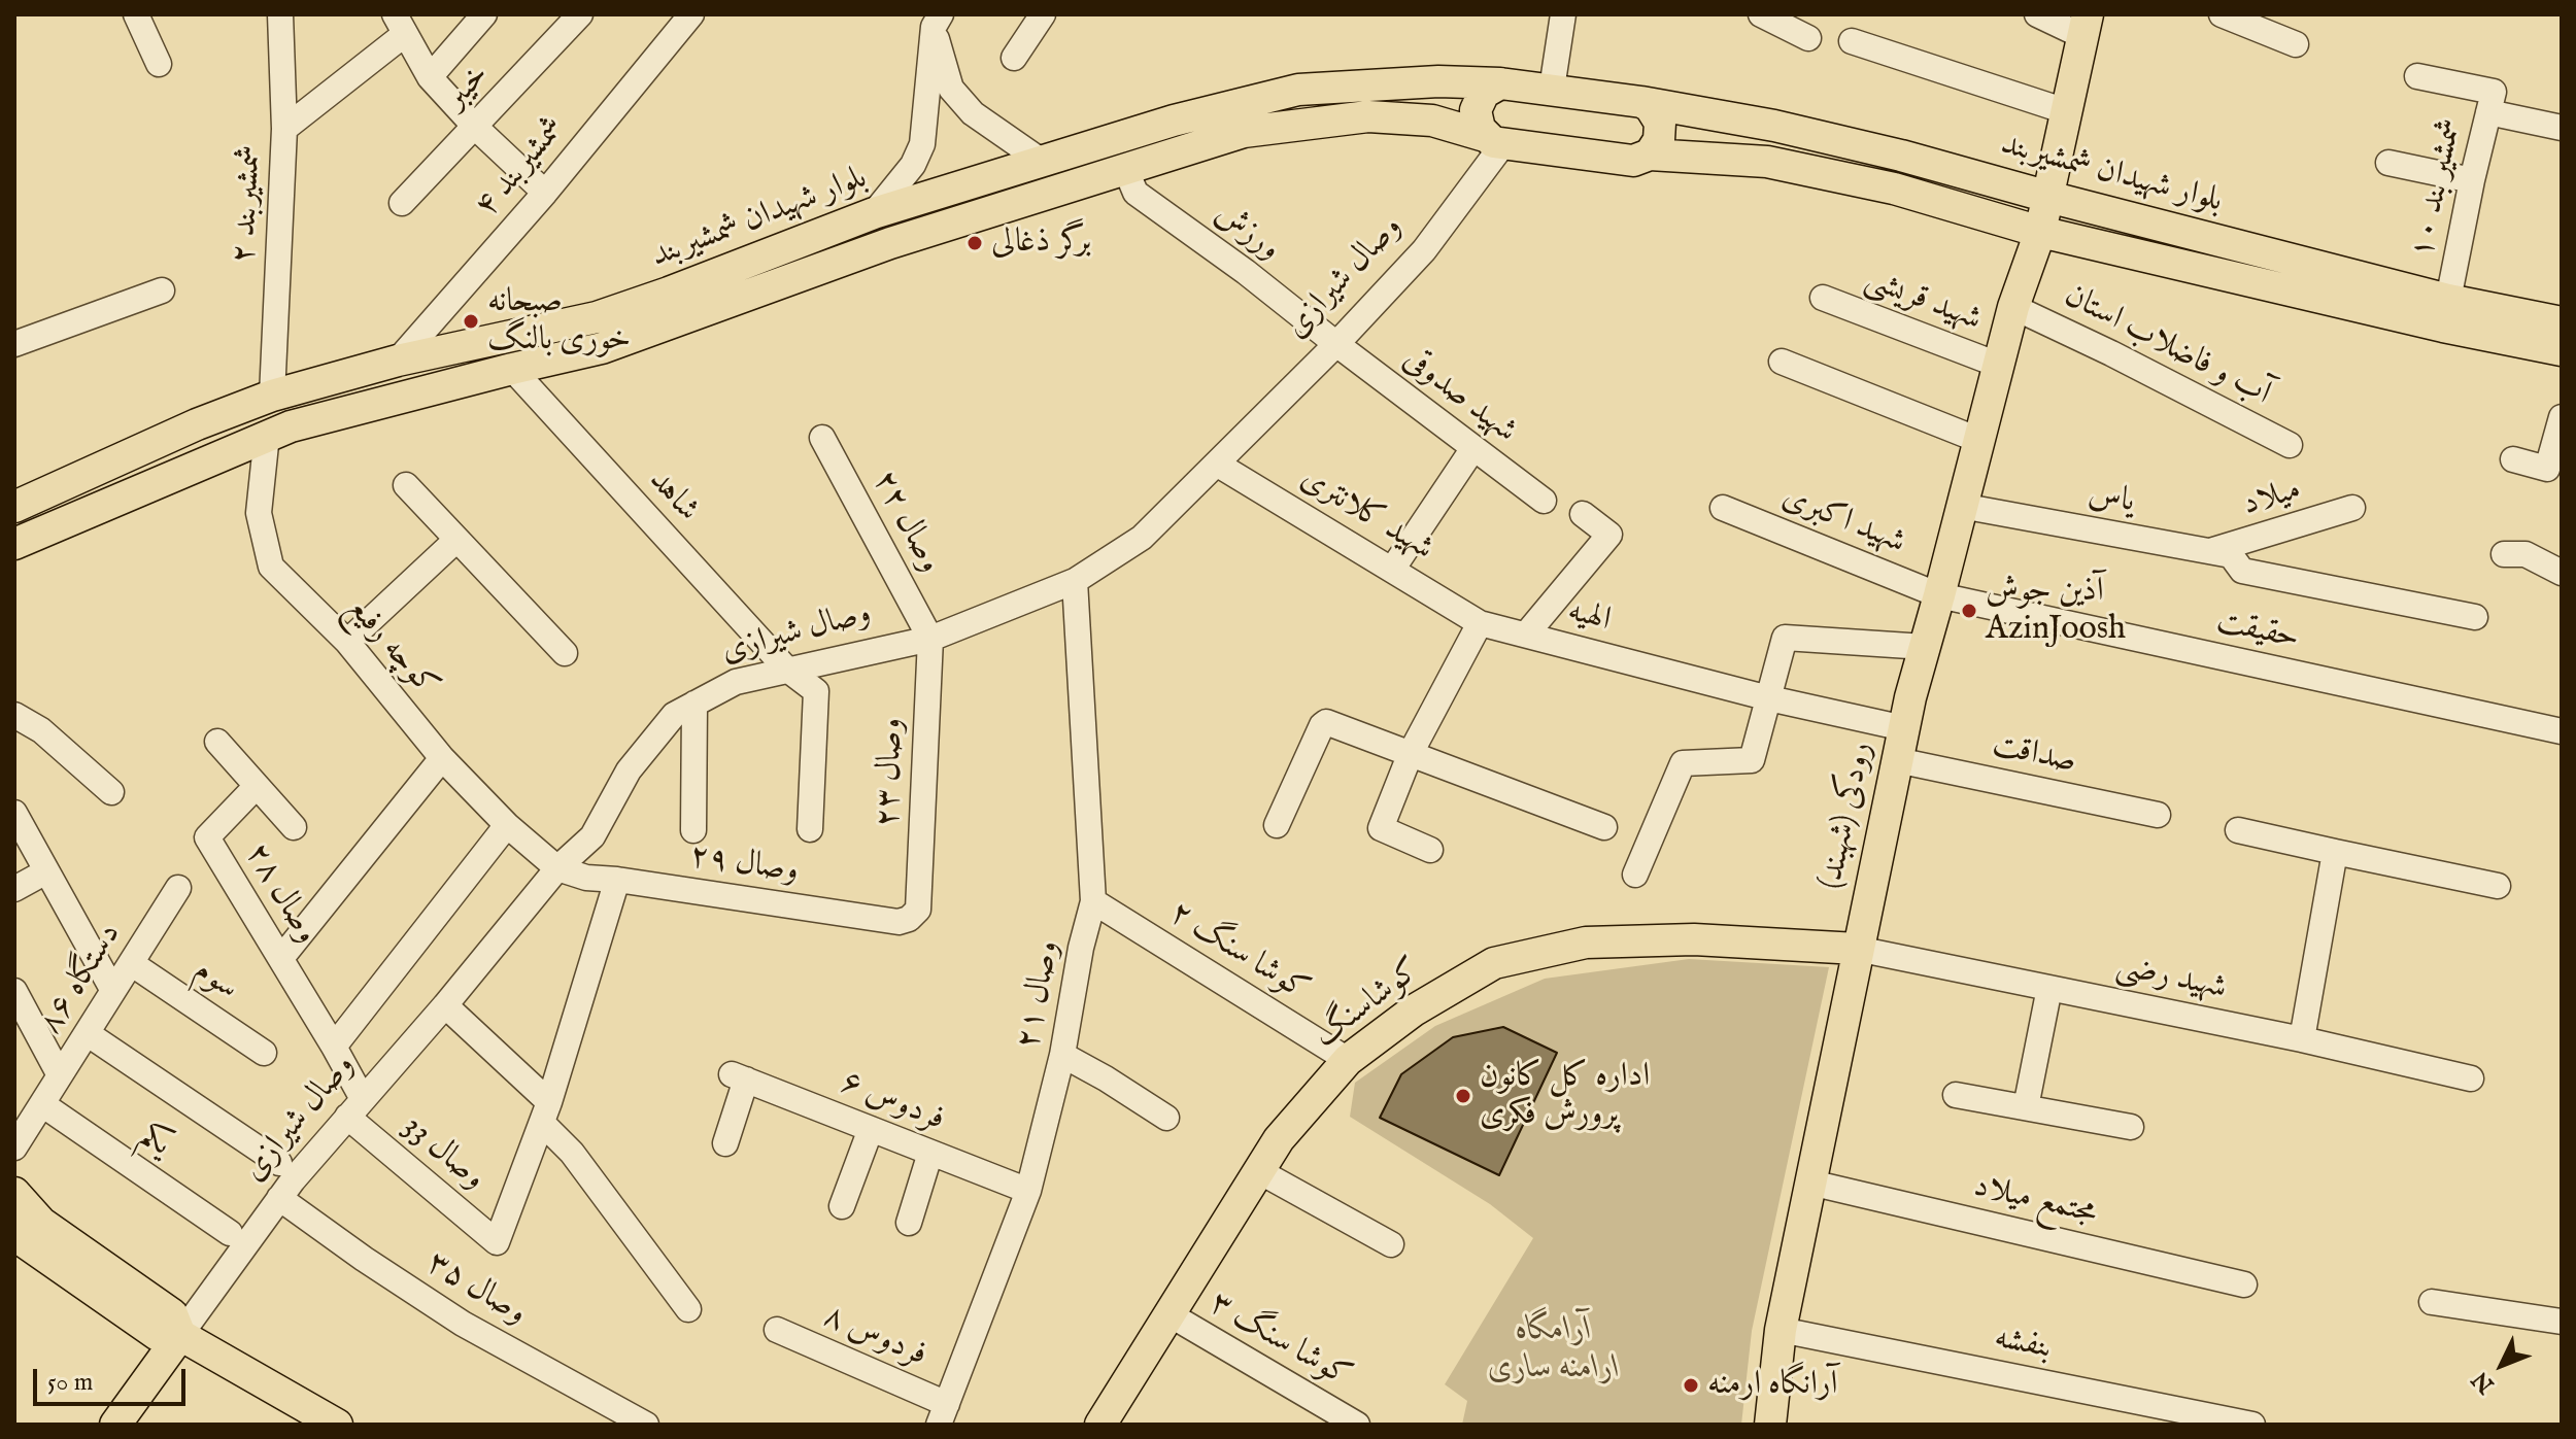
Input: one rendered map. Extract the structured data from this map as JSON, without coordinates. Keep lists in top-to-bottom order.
{
  "streets": {
    "main road": [
      "بلوار شهیدان شمشیربند",
      "وصال شیرازی",
      "رودکی (شهبند)",
      "کوشاسنگ"
    ],
    "street": [
      "خیبر",
      "شمشیربند ۴",
      "شمشیر بند ۱۰",
      "شمشیربند ۲",
      "ورزش",
      "شهید قریشی",
      "آب و فاضلاب استان",
      "شهید صدوقی",
      "شاهد",
      "میلاد",
      "یاس",
      "شهید کلانتری",
      "شهید اکبری",
      "وصال ۲۲",
      "الهیه",
      "حقیقت",
      "کوچه رفیع",
      "صداقت",
      "وصال ۲۳",
      "وصال ۲۹",
      "وصال ۲۸",
      "کوشا سنگ ۲",
      "شهید رضی",
      "دستگاه ۸۶",
      "سوم",
      "وصال ۲۱",
      "فردوس ۶",
      "یکم",
      "وصال 33",
      "مجتمع میلاد",
      "وصال ۳۵",
      "فردوس ۸",
      "کوشا سنگ ۳",
      "بنفشه"
    ]
  },
  "crossings": [
    ["شمشیربند ۴", "بلوار شهیدان شمشیربند"],
    ["بلوار شهیدان شمشیربند", "شمشیر بند ۱۰"],
    ["بلوار شهیدان شمشیربند", "شمشیربند ۲"],
    ["بلوار شهیدان شمشیربند", "ورزش"],
    ["بلوار شهیدان شمشیربند", "وصال شیرازی"],
    ["بلوار شهیدان شمشیربند", "شاهد"],
    ["بلوار شهیدان شمشیربند", "کوچه رفیع"],
    ["بلوار شهیدان شمشیربند", "رودکی (شهبند)"],
    ["ورزش", "وصال شیرازی"],
    ["ورزش", "شهید صدوقی"],
    ["وصال شیرازی", "شهید صدوقی"],
    ["وصال شیرازی", "شاهد"],
    ["وصال شیرازی", "شهید کلانتری"],
    ["وصال شیرازی", "وصال ۲۲"],
    ["وصال شیرازی", "کوچه رفیع"],
    ["وصال شیرازی", "وصال ۲۳"],
    ["وصال شیرازی", "وصال ۲۹"],
    ["وصال شیرازی", "وصال ۲۸"],
    ["وصال شیرازی", "وصال ۲۱"],
    ["وصال شیرازی", "وصال 33"],
    ["وصال شیرازی", "وصال ۳۵"],
    ["شهید قریشی", "رودکی (شهبند)"],
    ["آب و فاضلاب استان", "رودکی (شهبند)"],
    ["میلاد", "یاس"],
    ["یاس", "رودکی (شهبند)"],
    ["شهید کلانتری", "الهیه"],
    ["شهید اکبری", "حقیقت"],
    ["شهید اکبری", "رودکی (شهبند)"],
    ["وصال ۲۲", "وصال ۲۳"],
    ["الهیه", "رودکی (شهبند)"],
    ["حقیقت", "رودکی (شهبند)"],
    ["کوچه رفیع", "وصال ۲۹"],
    ["صداقت", "رودکی (شهبند)"],
    ["وصال ۲۳", "وصال ۲۹"],
    ["رودکی (شهبند)", "شهید رضی"],
    ["رودکی (شهبند)", "کوشاسنگ"],
    ["رودکی (شهبند)", "مجتمع میلاد"],
    ["رودکی (شهبند)", "بنفشه"],
    ["وصال ۲۸", "وصال 33"],
    ["کوشا سنگ ۲", "وصال ۲۱"],
    ["کوشا سنگ ۲", "کوشاسنگ"],
    ["شهید رضی", "کوشاسنگ"],
    ["دستگاه ۸۶", "سوم"],
    ["دستگاه ۸۶", "یکم"],
    ["وصال ۲۱", "فردوس ۶"],
    ["وصال ۲۱", "فردوس ۸"],
    ["کوشاسنگ", "کوشا سنگ ۳"]
  ],
  "parks": ["آرامگاه ارامنه ساری"],
  "places": [
    "برگر ذغالی",
    "صبحانه خوری بالنگ",
    "آذین جوش AzinJoosh",
    "اداره کل کانون پرورش فکری",
    "آرانگاه ارمنه"
  ],
  "scale_bar": "50 m",
  "north": "bottom left"
}
